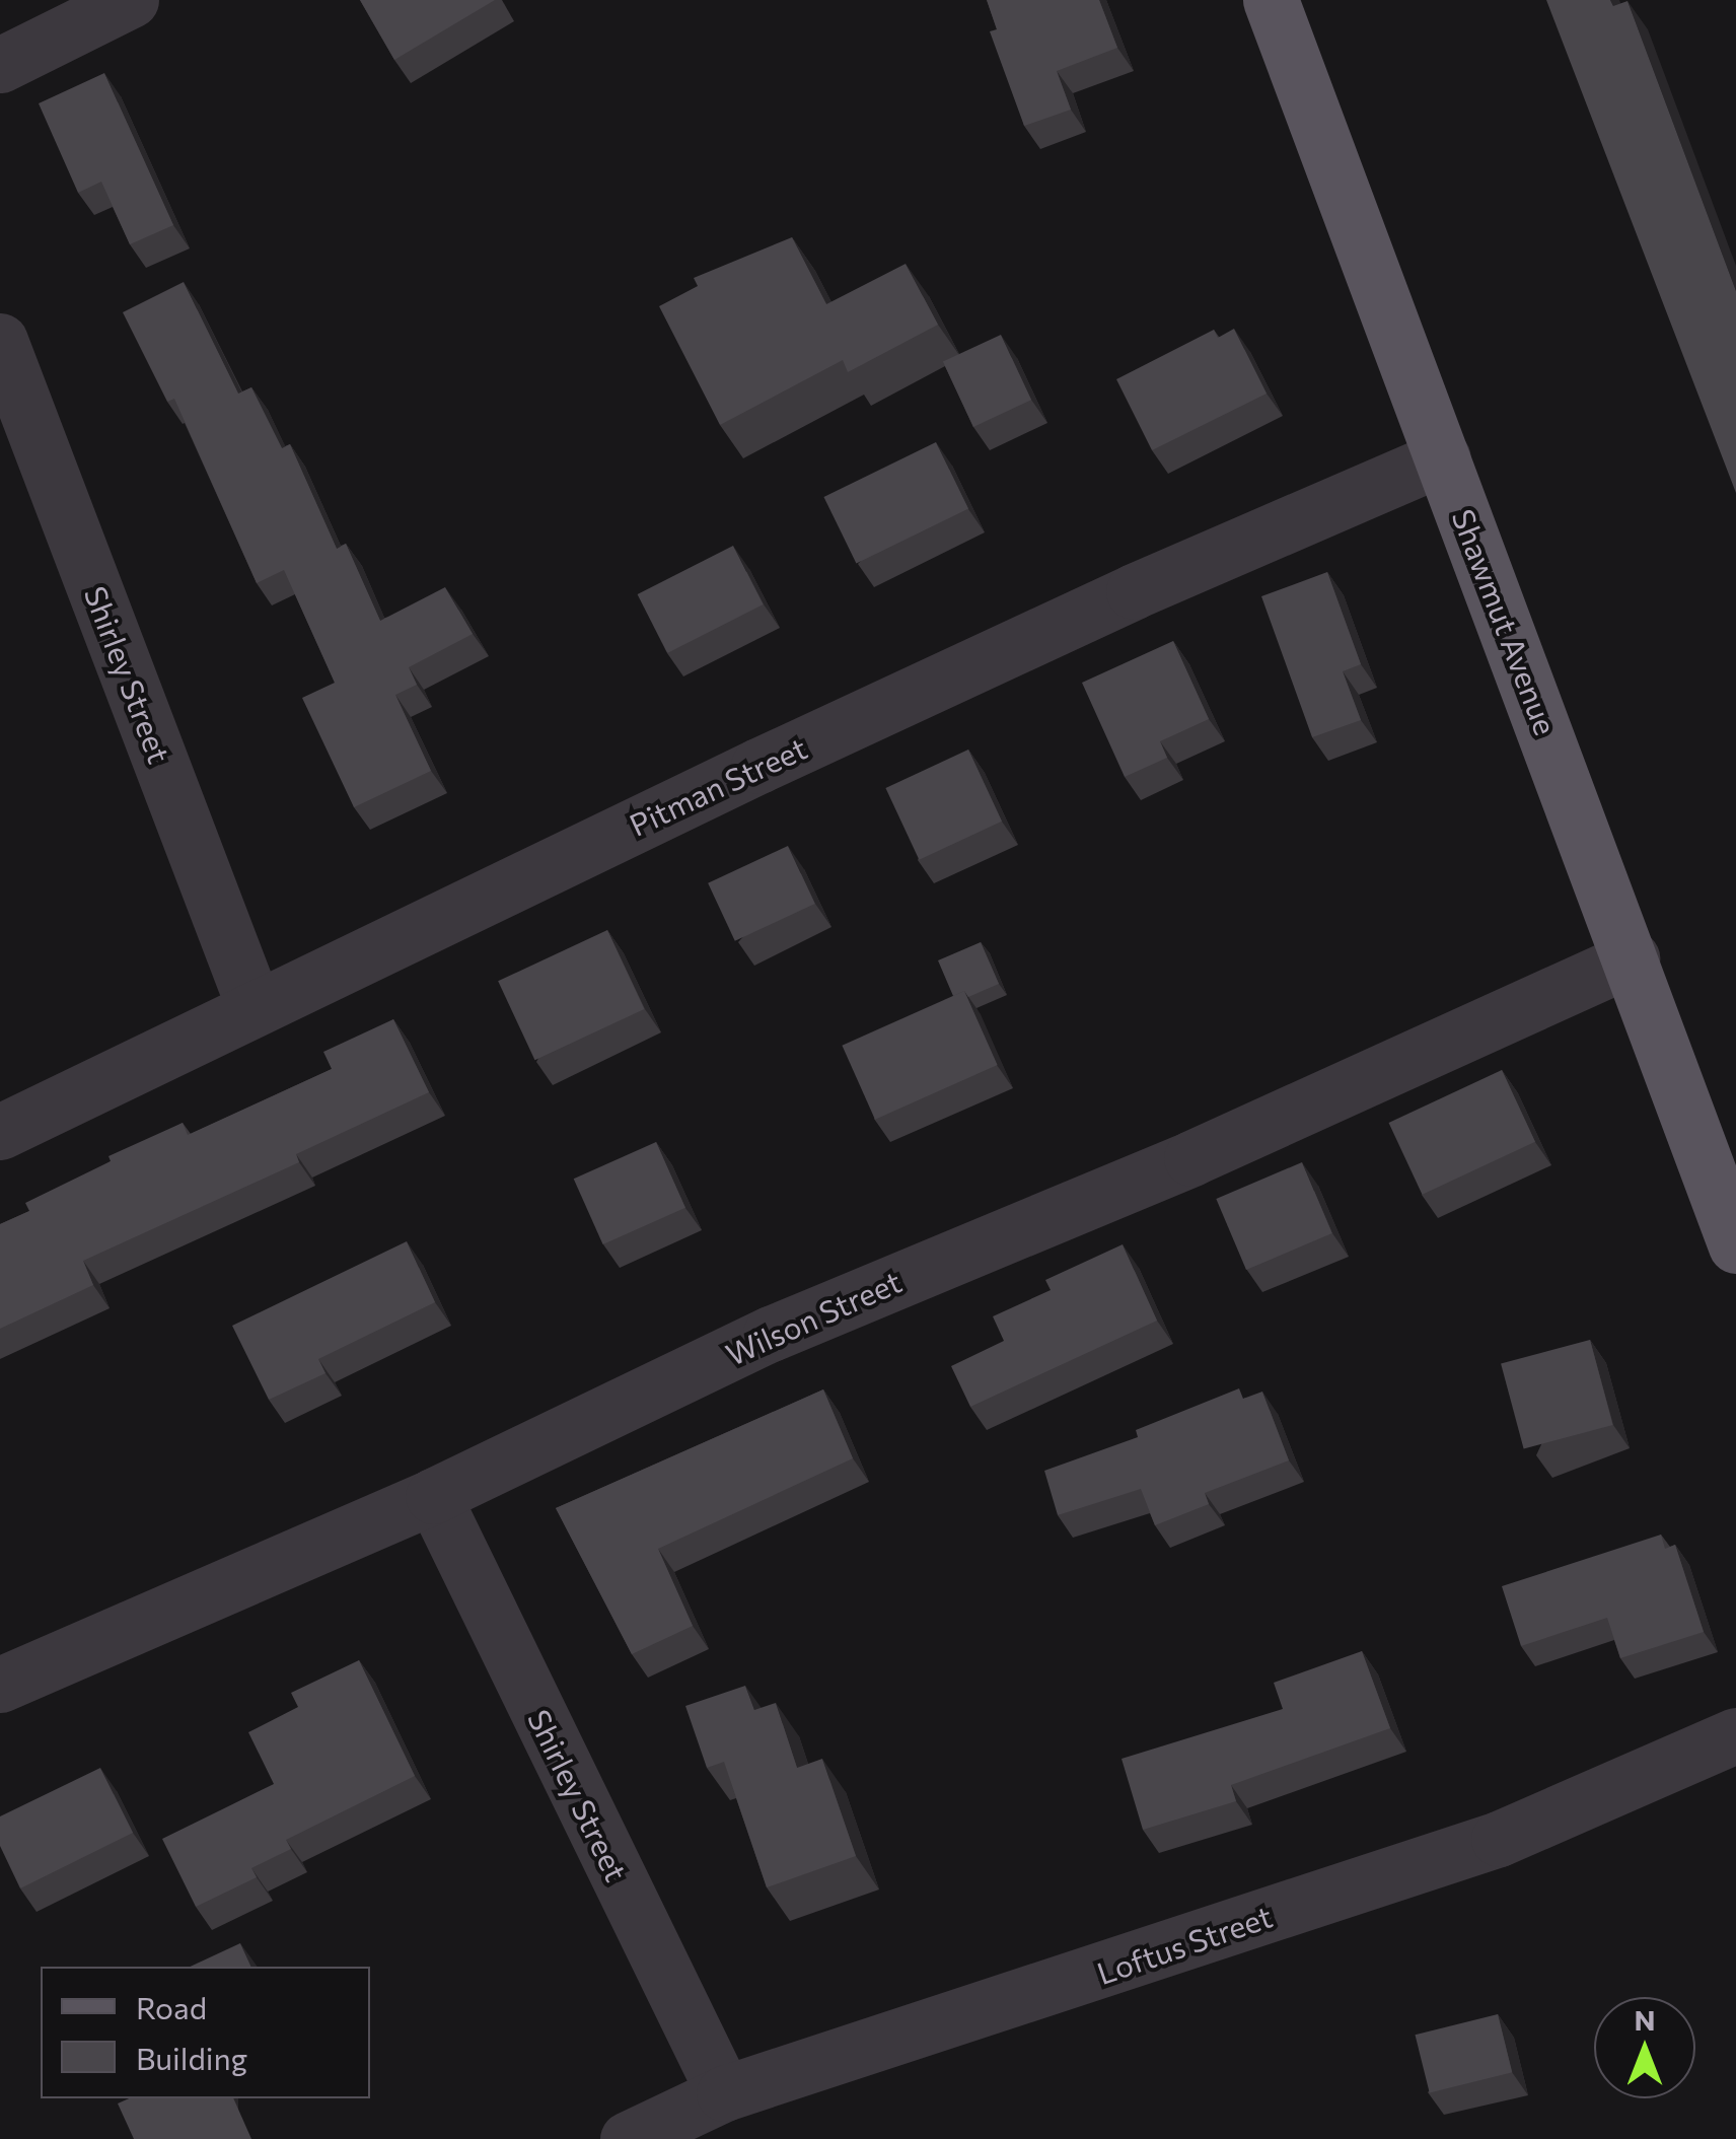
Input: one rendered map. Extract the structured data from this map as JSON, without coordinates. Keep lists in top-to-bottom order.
{
  "streets": {
    "main road": ["Shawmut Avenue"],
    "street": [
      "Shirley Street",
      "Pitman Street",
      "Wilson Street",
      "Loftus Street"
    ]
  },
  "crossings": [
    ["Shawmut Avenue", "Pitman Street"],
    ["Shawmut Avenue", "Wilson Street"],
    ["Shirley Street", "Pitman Street"],
    ["Shirley Street", "Wilson Street"],
    ["Shirley Street", "Loftus Street"]
  ],
  "legend": ["Road", "Building"],
  "north": "top"
}
